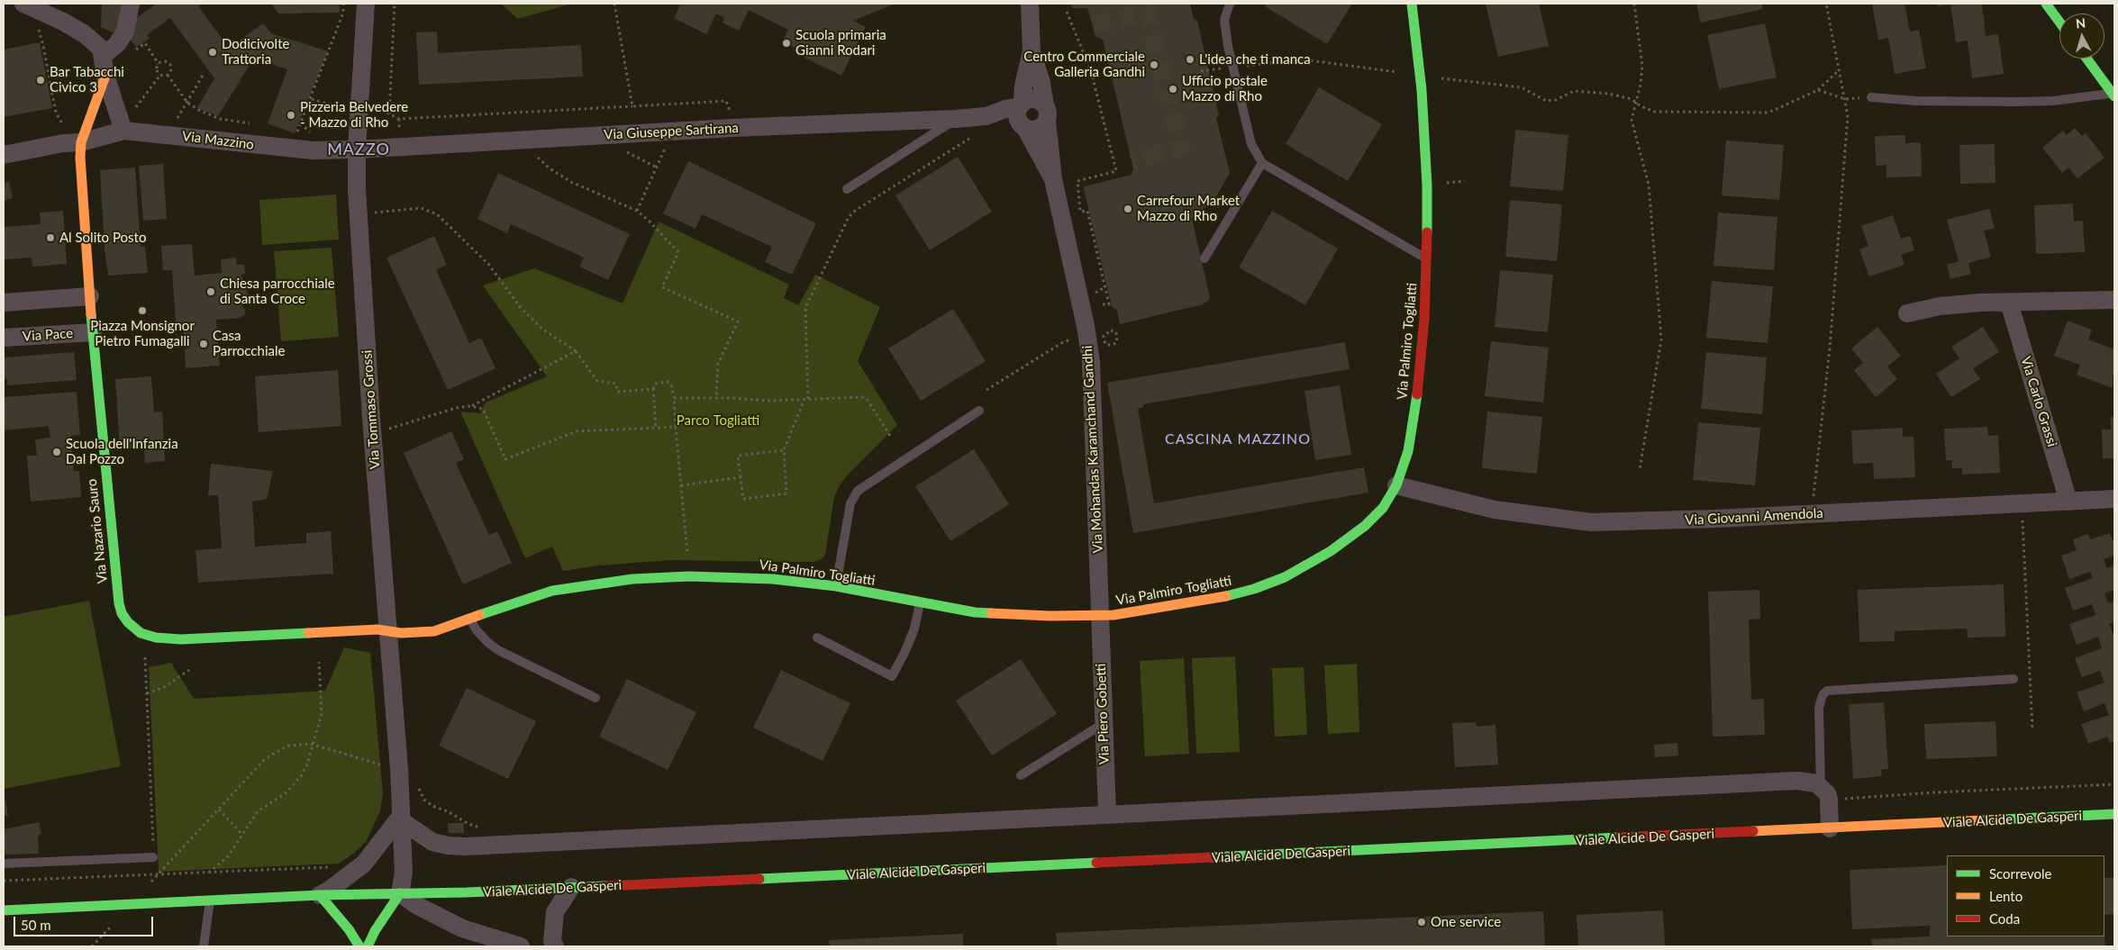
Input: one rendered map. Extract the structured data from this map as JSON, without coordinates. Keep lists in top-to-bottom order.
{
  "streets": {
    "street": [
      "Via Giuseppe Sartirana",
      "Via Mazzino",
      "Via Pace",
      "Via Palmiro Togliatti",
      "Via Carlo Grassi",
      "Via Tommaso Grossi",
      "Via Mohandas Karamchand Gandhi",
      "Via Giovanni Amendola",
      "Via Nazario Sauro",
      "Via Piero Gobetti",
      "Viale Alcide De Gasperi"
    ]
  },
  "crossings": [
    ["Via Giuseppe Sartirana", "Via Mazzino"],
    ["Via Giuseppe Sartirana", "Via Tommaso Grossi"],
    ["Via Giuseppe Sartirana", "Via Mohandas Karamchand Gandhi"],
    ["Via Mazzino", "Via Tommaso Grossi"],
    ["Via Mazzino", "Via Nazario Sauro"],
    ["Via Pace", "Via Nazario Sauro"],
    ["Via Palmiro Togliatti", "Via Tommaso Grossi"],
    ["Via Palmiro Togliatti", "Via Mohandas Karamchand Gandhi"],
    ["Via Palmiro Togliatti", "Via Giovanni Amendola"],
    ["Via Palmiro Togliatti", "Via Nazario Sauro"],
    ["Via Palmiro Togliatti", "Via Piero Gobetti"],
    ["Via Carlo Grassi", "Via Giovanni Amendola"],
    ["Via Tommaso Grossi", "Via Nazario Sauro"],
    ["Via Tommaso Grossi", "Viale Alcide De Gasperi"],
    ["Via Mohandas Karamchand Gandhi", "Via Piero Gobetti"]
  ],
  "districts": ["MAZZO", "CASCINA MAZZINO"],
  "parks": ["Parco Togliatti"],
  "places": [
    "Scuola primaria Gianni Rodari",
    "Dodicivolte Trattoria",
    "L'idea che ti manca",
    "Centro Commerciale Galleria Gandhi",
    "Bar Tabacchi Civico 3",
    "Ufficio postale Mazzo di Rho",
    "Pizzeria Belvedere - Mazzo di Rho",
    "Carrefour Market Mazzo di Rho",
    "Al Solito Posto",
    "Chiesa parrocchiale di Santa Croce",
    "Piazza Monsignor Pietro Fumagalli",
    "Casa Parrocchiale",
    "Scuola dell'Infanzia Dal Pozzo",
    "One service"
  ],
  "legend": ["Scorrevole", "Lento", "Coda"],
  "scale_bar": "50 m",
  "north": "top"
}
